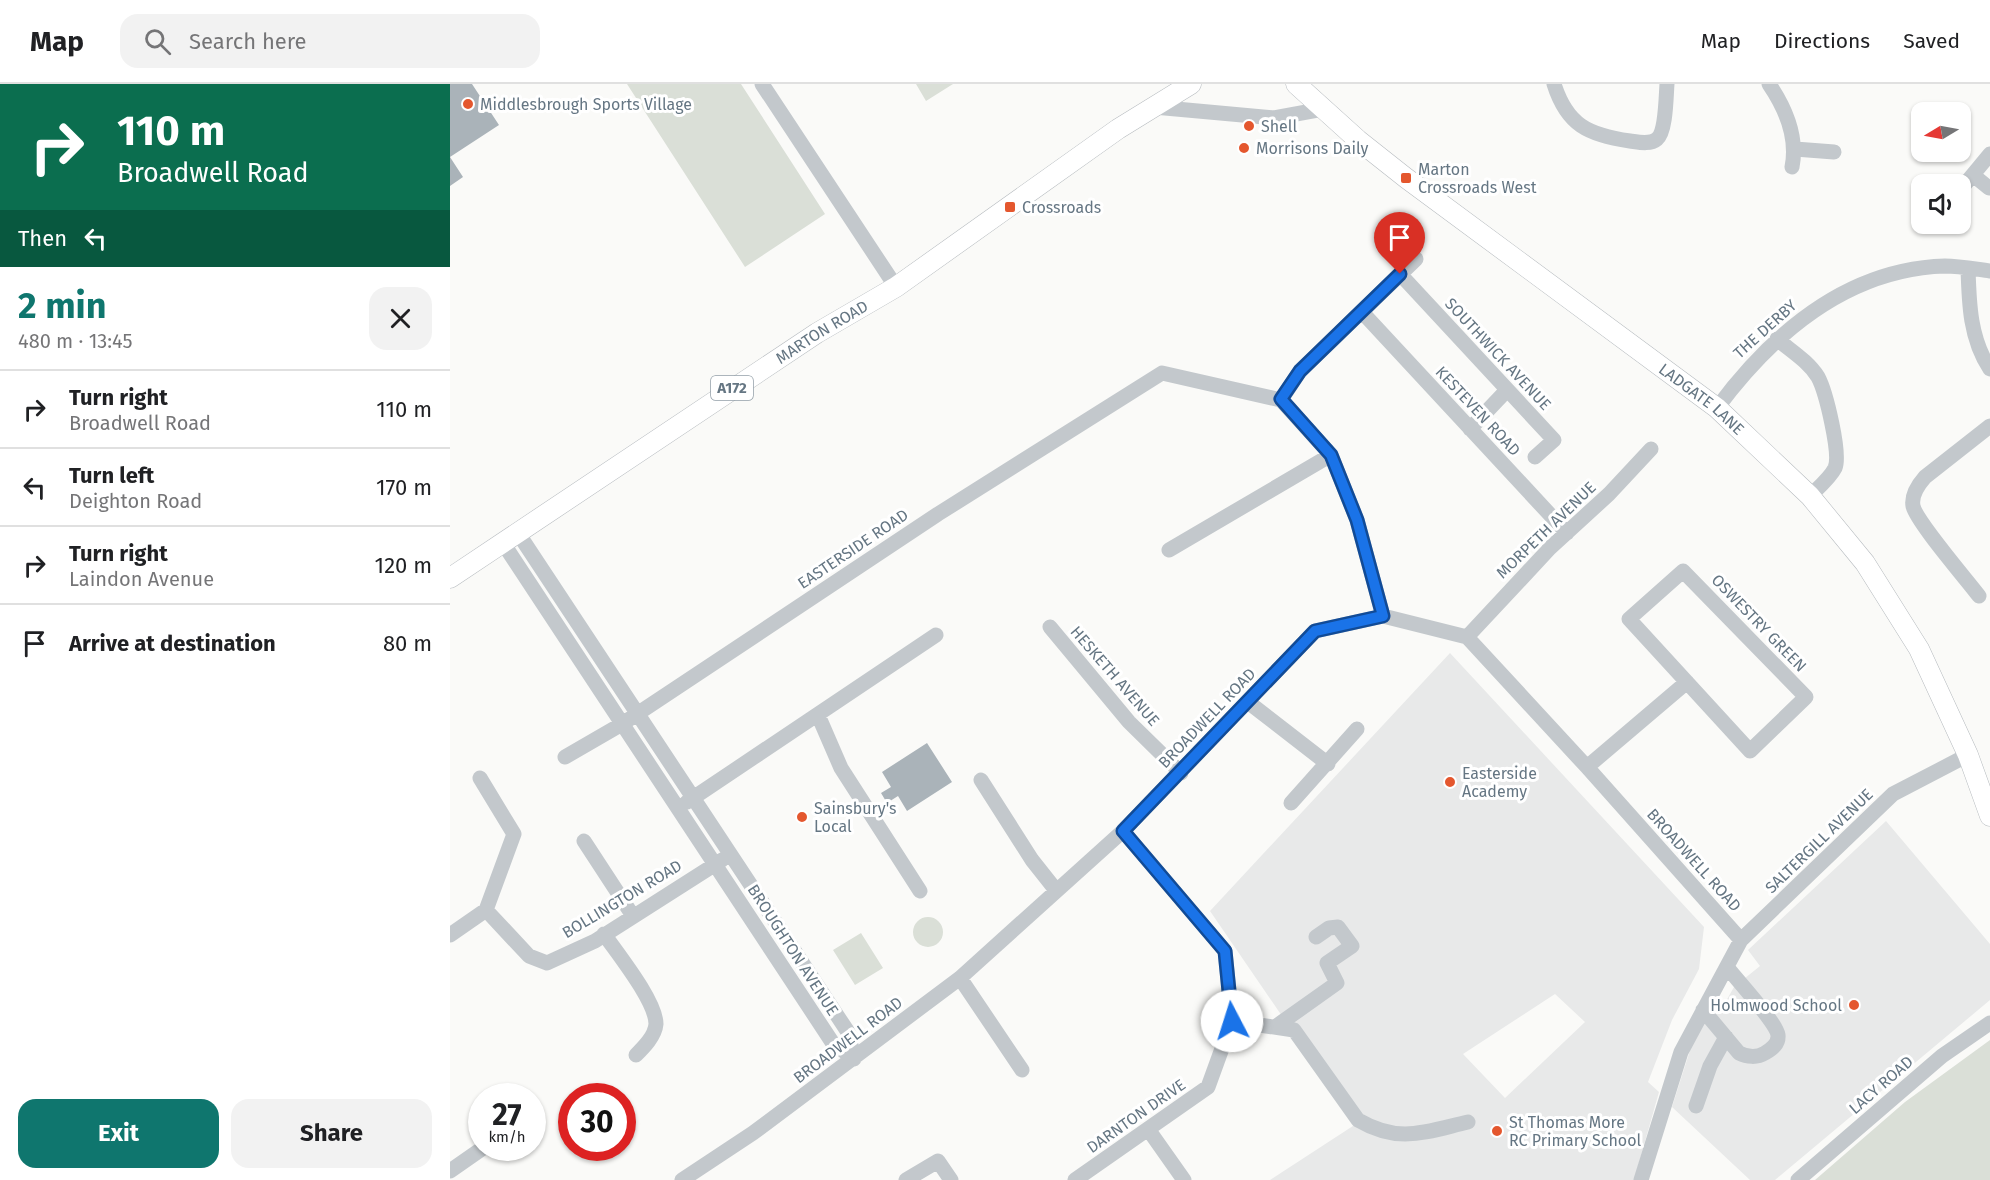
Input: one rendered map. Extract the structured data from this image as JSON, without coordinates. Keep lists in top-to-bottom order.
{
  "streets": {
    "main road": ["MARTON ROAD", "A172", "LADGATE LANE"],
    "street": [
      "THE DERBY",
      "SOUTHWICK AVENUE",
      "KESTEVEN ROAD",
      "MORPETH AVENUE",
      "EASTERSIDE ROAD",
      "OSWESTRY GREEN",
      "HESKETH AVENUE",
      "BROADWELL ROAD",
      "SALTERGILL AVENUE",
      "BOLLINGTON ROAD",
      "BROUGHTON AVENUE",
      "LACY ROAD",
      "DARNTON DRIVE"
    ]
  },
  "crossings": [
    ["THE DERBY", "LADGATE LANE"],
    ["MARTON ROAD", "A172"],
    ["MARTON ROAD", "BROUGHTON AVENUE"],
    ["LADGATE LANE", "SALTERGILL AVENUE"],
    ["KESTEVEN ROAD", "MORPETH AVENUE"],
    ["MORPETH AVENUE", "BROADWELL ROAD"],
    ["EASTERSIDE ROAD", "BROUGHTON AVENUE"],
    ["HESKETH AVENUE", "BROADWELL ROAD"],
    ["BROADWELL ROAD", "SALTERGILL AVENUE"],
    ["BROADWELL ROAD", "BROUGHTON AVENUE"],
    ["BROADWELL ROAD", "DARNTON DRIVE"],
    ["BOLLINGTON ROAD", "BROUGHTON AVENUE"]
  ],
  "places": {
    "other": [
      "Middlesbrough Sports Village",
      "Shell",
      "Morrisons Daily",
      "Easterside Academy",
      "Sainsbury's Local",
      "Holmwood School",
      "St Thomas More RC Primary School"
    ],
    "transit": ["Marton Crossroads West", "Crossroads"]
  },
  "north": "left",
  "page": {
    "header": "Map",
    "search": "Search here",
    "nav": ["Map", "Directions", "Saved"],
    "turn": ["110 m", "Broadwell Road"],
    "then": "Then",
    "heading": ["2 min", "480 m · 13:45"],
    "list": [
      {
        "name": "Turn right",
        "note": "Broadwell Road",
        "value": "110 m"
      },
      {
        "name": "Turn left",
        "note": "Deighton Road",
        "value": "170 m"
      },
      {
        "name": "Turn right",
        "note": "Laindon Avenue",
        "value": "120 m"
      },
      {
        "name": "Arrive at destination",
        "value": "80 m"
      }
    ],
    "speed": "27 km/h",
    "limit": "30",
    "buttons": ["Exit", "Share"]
  }
}
